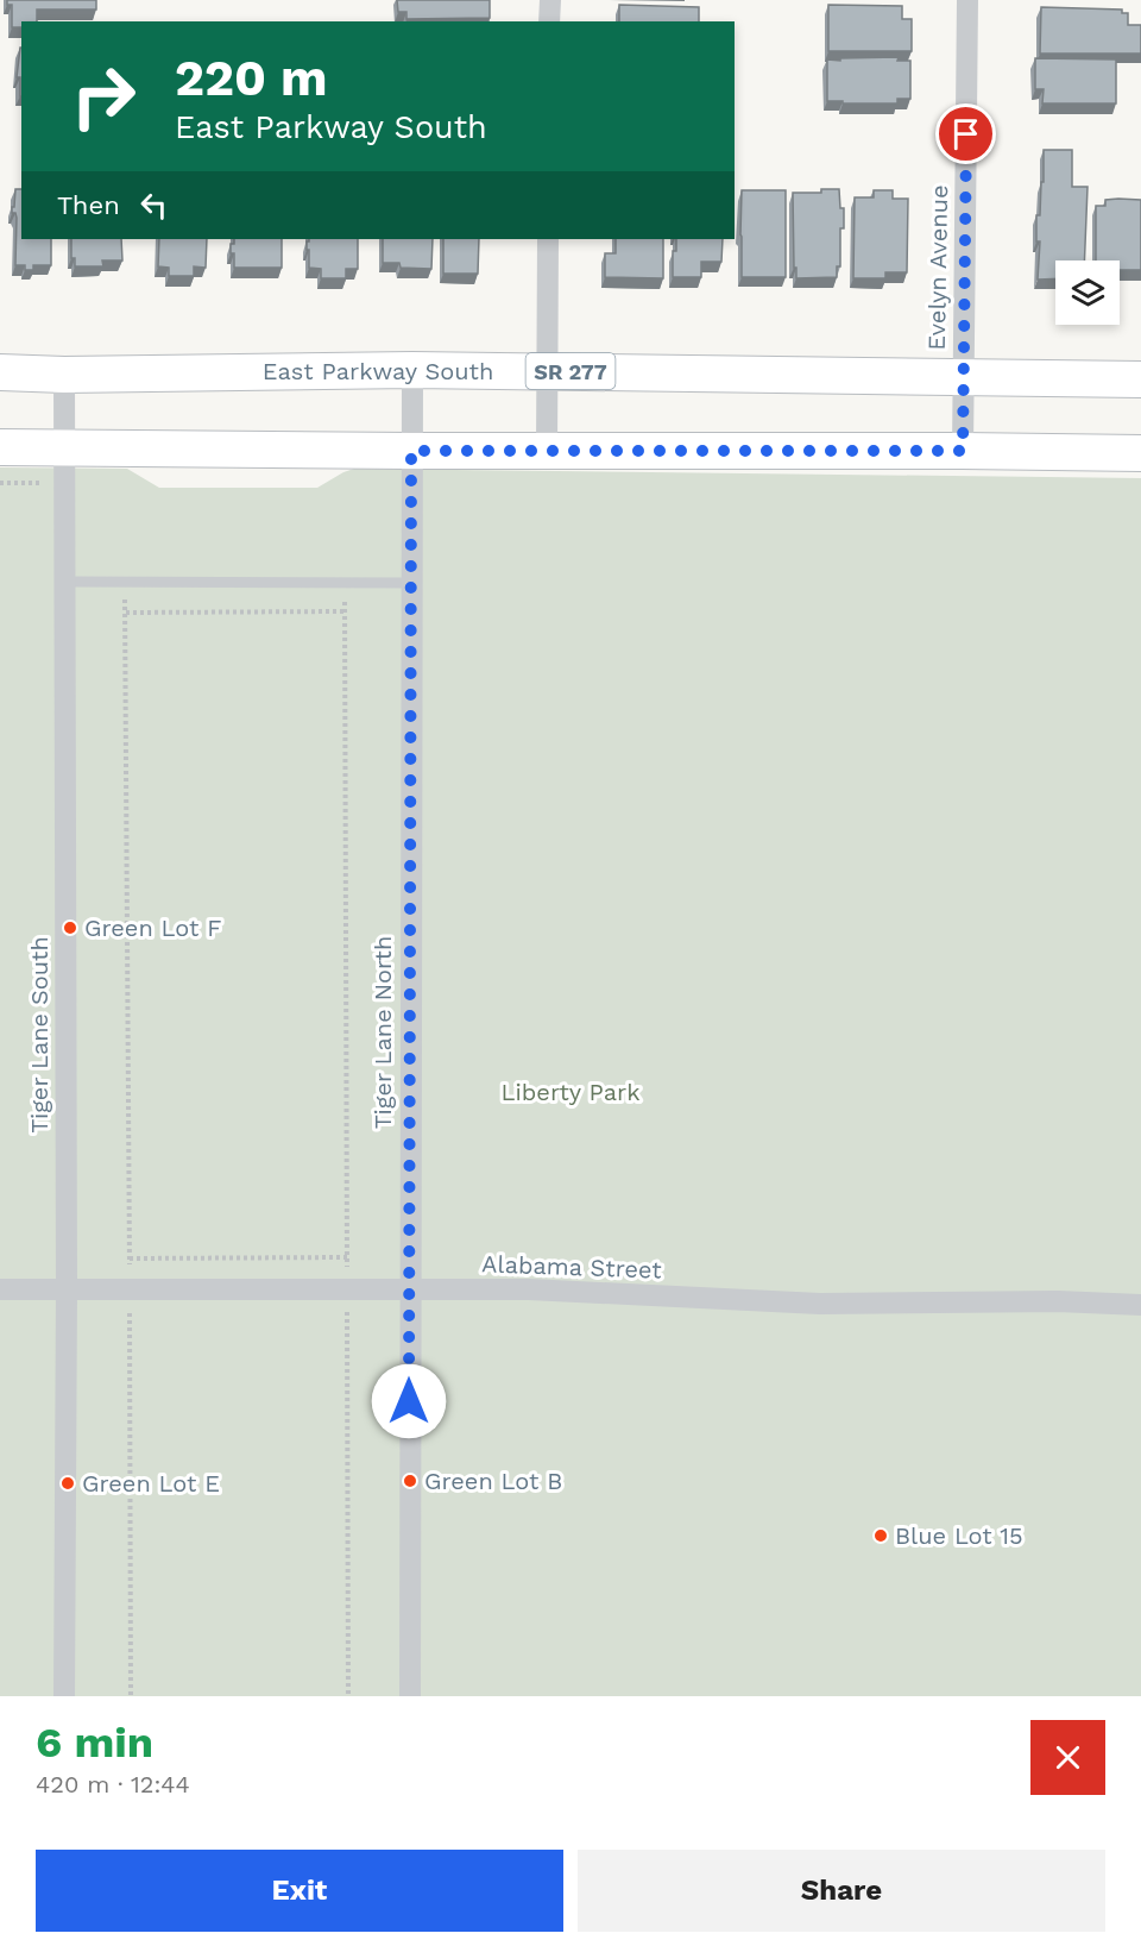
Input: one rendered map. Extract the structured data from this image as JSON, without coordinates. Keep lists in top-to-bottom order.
{
  "streets": {
    "main road": ["East Parkway South", "SR 277"],
    "street": [
      "Evelyn Avenue",
      "Tiger Lane North",
      "Tiger Lane South",
      "Alabama Street"
    ]
  },
  "crossings": [
    ["Evelyn Avenue", "East Parkway South"],
    ["East Parkway South", "Tiger Lane North"],
    ["East Parkway South", "Tiger Lane South"],
    ["Tiger Lane North", "Alabama Street"],
    ["Tiger Lane South", "Alabama Street"]
  ],
  "parks": ["Liberty Park"],
  "places": [
    "Green Lot F",
    "Green Lot B",
    "Green Lot E",
    "Blue Lot 15"
  ],
  "page": {
    "turn": ["220 m", "East Parkway South"],
    "then": "Then",
    "heading": ["6 min", "420 m · 12:44"],
    "buttons": ["Exit", "Share"]
  }
}
